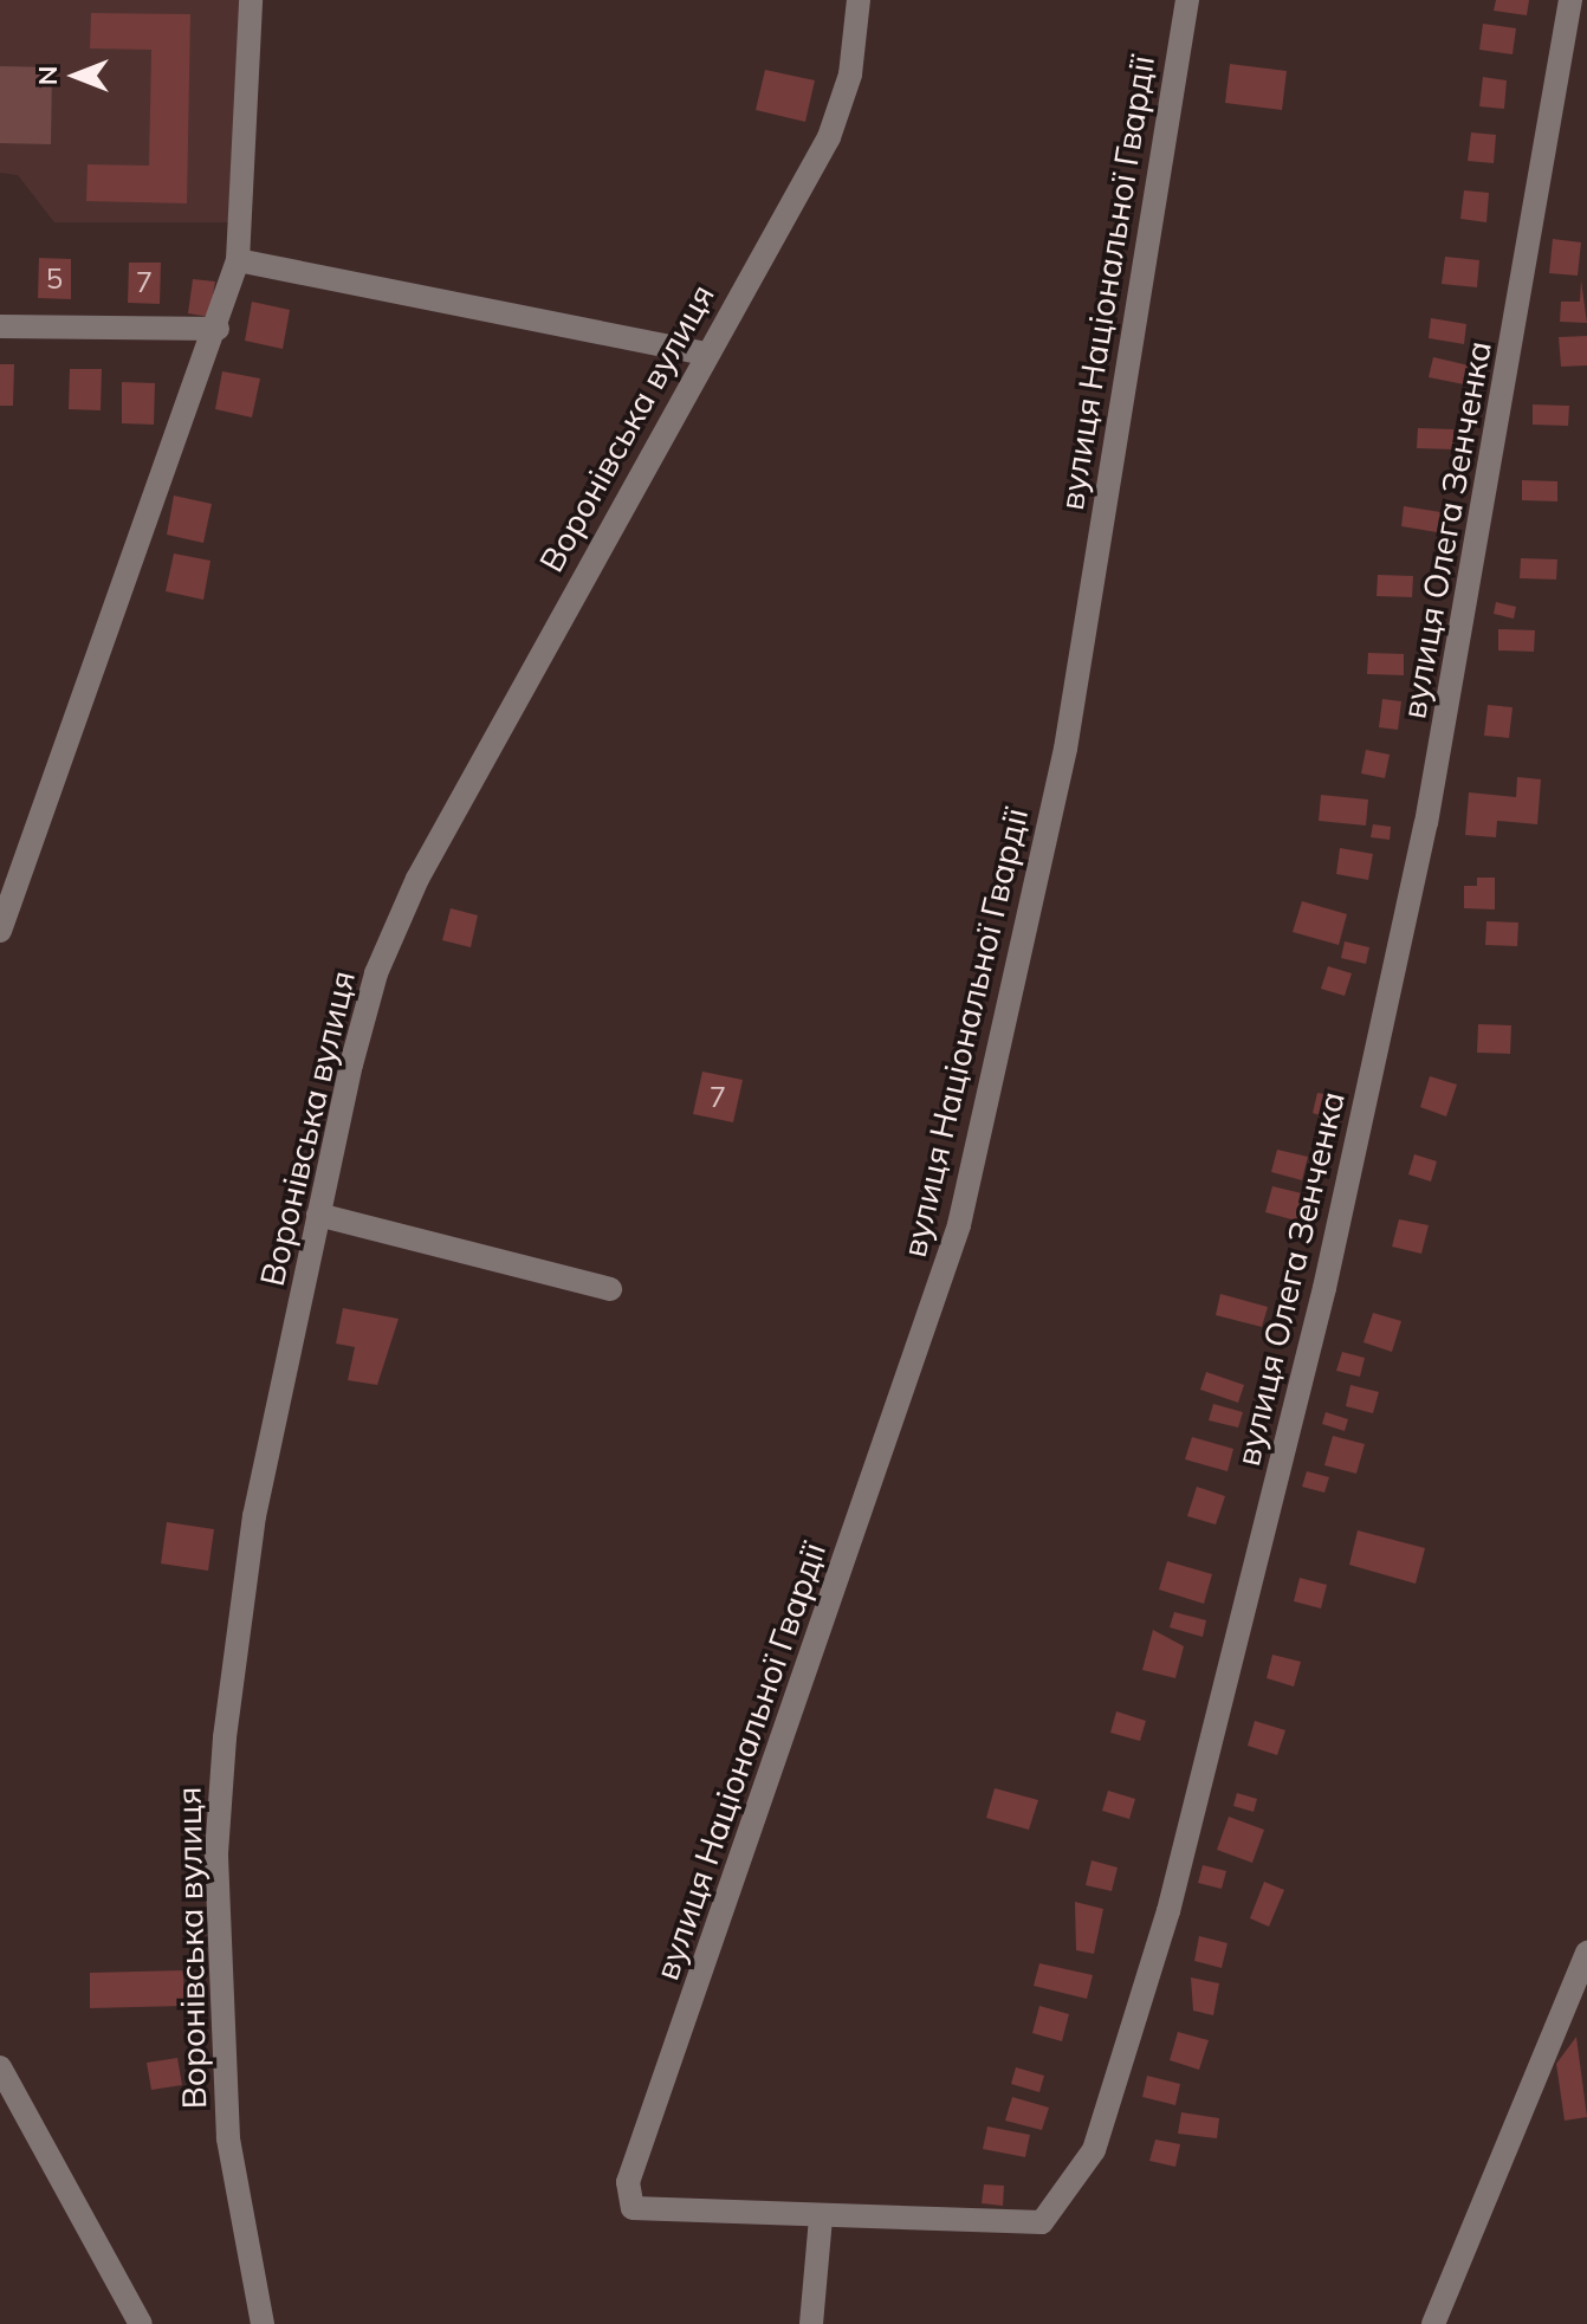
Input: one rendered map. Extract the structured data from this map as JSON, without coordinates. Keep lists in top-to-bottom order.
{
  "streets": {
    "street": ["вулиця Національної Гвардії", "Воронівська вулиця", "вулиця Олега Зенченка"]
  },
  "crossings": [
    ["вулиця Національної Гвардії", "вулиця Олега Зенченка"]
  ],
  "house_numbers": ["5", "7", "7"],
  "north": "left"
}
